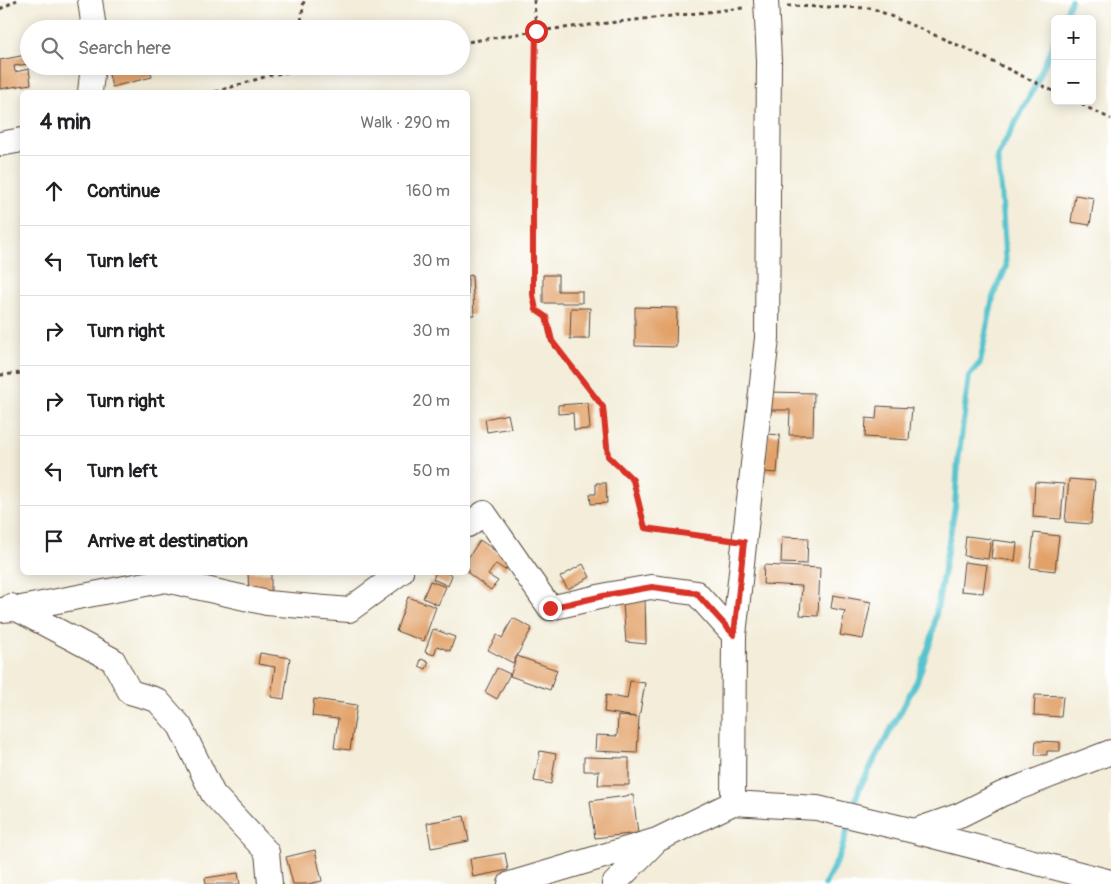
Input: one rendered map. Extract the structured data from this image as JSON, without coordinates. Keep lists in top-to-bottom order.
{
  "page": {
    "map_buttons": ["+", "−"],
    "search": "Search here",
    "heading": ["4 min", "Walk · 290 m"],
    "list": [
      ["Continue", "160 m"],
      ["Turn left", "30 m"],
      ["Turn right", "30 m"],
      ["Turn right", "20 m"],
      ["Turn left", "50 m"],
      "Arrive at destination"
    ]
  }
}
